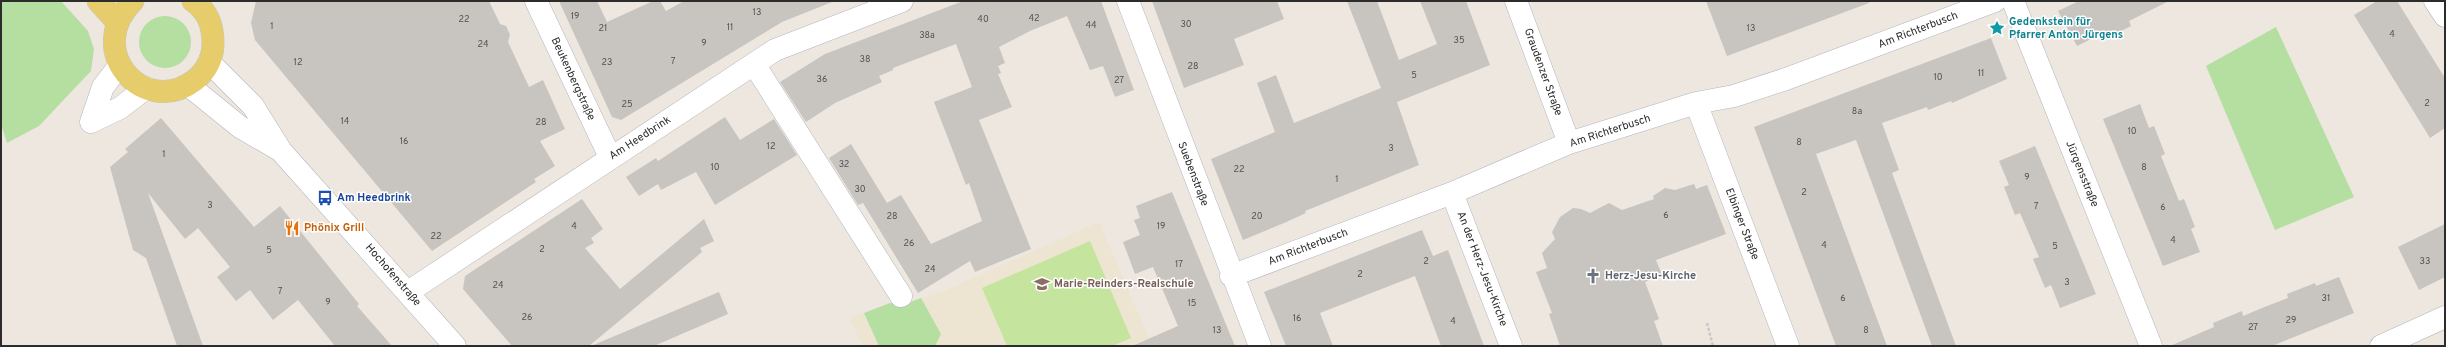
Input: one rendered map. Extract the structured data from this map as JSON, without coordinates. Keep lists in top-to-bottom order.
{
  "streets": {
    "street": [
      "Am Richterbusch",
      "Graudenzer Straße",
      "Beukenbergstraße",
      "Am Heedbrink",
      "Suebenstraße",
      "Jürgensstraße",
      "Elbinger Straße",
      "An der Herz-Jesu-Kirche",
      "Hochofenstraße"
    ]
  },
  "crossings": [
    ["Am Richterbusch", "Graudenzer Straße"],
    ["Am Richterbusch", "Suebenstraße"],
    ["Am Richterbusch", "Elbinger Straße"],
    ["Am Richterbusch", "An der Herz-Jesu-Kirche"],
    ["Beukenbergstraße", "Am Heedbrink"],
    ["Am Heedbrink", "Hochofenstraße"]
  ],
  "places": {
    "place": ["Gedenkstein für Pfarrer Anton Jürgens"],
    "bus stop": ["Am Heedbrink"],
    "restaurant": ["Phönix Grill"],
    "church": ["Herz-Jesu-Kirche"],
    "school or university": ["Marie-Reinders-Realschule"]
  },
  "house_numbers": [
    "13",
    "19",
    "42",
    "22",
    "40",
    "30",
    "44",
    "1",
    "11",
    "21",
    "13",
    "4",
    "38a",
    "35",
    "9",
    "24",
    "38",
    "7",
    "12",
    "23",
    "28",
    "11",
    "5",
    "10",
    "36",
    "27",
    "2",
    "25",
    "8a",
    "14",
    "28",
    "10",
    "16",
    "8",
    "12",
    "3",
    "1",
    "32",
    "10",
    "8",
    "22",
    "9",
    "1",
    "30",
    "2",
    "3",
    "7",
    "6",
    "6",
    "28",
    "20",
    "4",
    "19",
    "22",
    "4",
    "26",
    "4",
    "5",
    "2",
    "5",
    "2",
    "33",
    "17",
    "24",
    "2",
    "3",
    "24",
    "7",
    "6",
    "31",
    "9",
    "15",
    "26",
    "16",
    "29",
    "4",
    "27",
    "13",
    "8"
  ]
}
